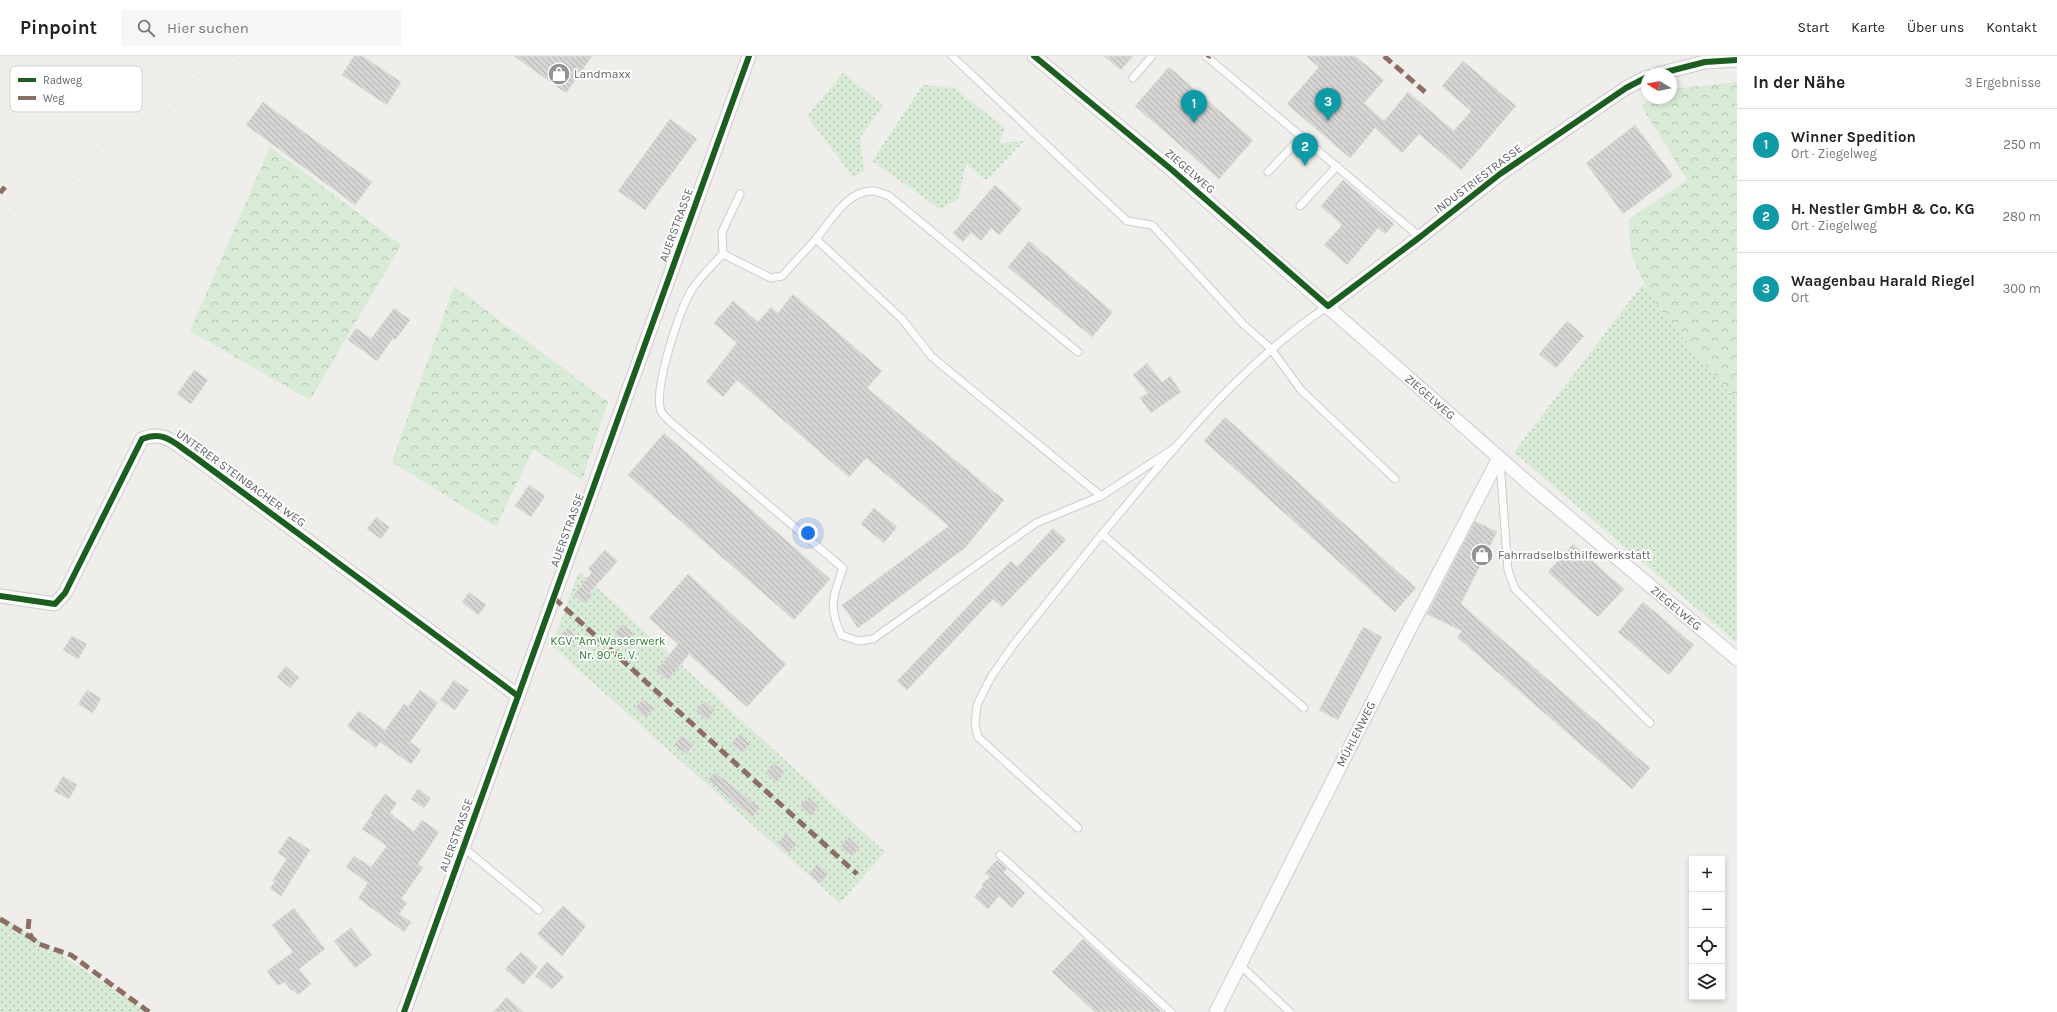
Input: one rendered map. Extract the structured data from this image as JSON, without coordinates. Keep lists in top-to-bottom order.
{
  "streets": {
    "street": [
      "ZIEGELWEG",
      "INDUSTRIESTRASSE",
      "AUERSTRASSE",
      "UNTERER STEINBACHER WEG",
      "MÜHLENWEG"
    ]
  },
  "crossings": [
    ["ZIEGELWEG", "INDUSTRIESTRASSE"],
    ["ZIEGELWEG", "MÜHLENWEG"],
    ["AUERSTRASSE", "UNTERER STEINBACHER WEG"]
  ],
  "parks": ["KGV \"Am Wasserwerk Nr. 90\" e. V."],
  "places": {
    "shop": ["Landmaxx", "Fahrradselbsthilfewerkstatt"]
  },
  "legend": ["Radweg", "Weg"],
  "north": "left",
  "page": {
    "header": "Pinpoint",
    "search": "Hier suchen",
    "nav": [
      "Start",
      "Karte",
      "Über uns",
      "Kontakt"
    ],
    "heading": ["In der Nähe", "3 Ergebnisse"],
    "pins": ["3", "1", "2"],
    "list": [
      {
        "mark": "1",
        "name": "Winner Spedition",
        "note": "Ort · Ziegelweg",
        "value": "250 m"
      },
      {
        "mark": "2",
        "name": "H. Nestler GmbH & Co. KG",
        "note": "Ort · Ziegelweg",
        "value": "280 m"
      },
      {
        "mark": "3",
        "name": "Waagenbau Harald Riegel",
        "note": "Ort",
        "value": "300 m"
      }
    ],
    "map_buttons": ["+", "−"]
  }
}
